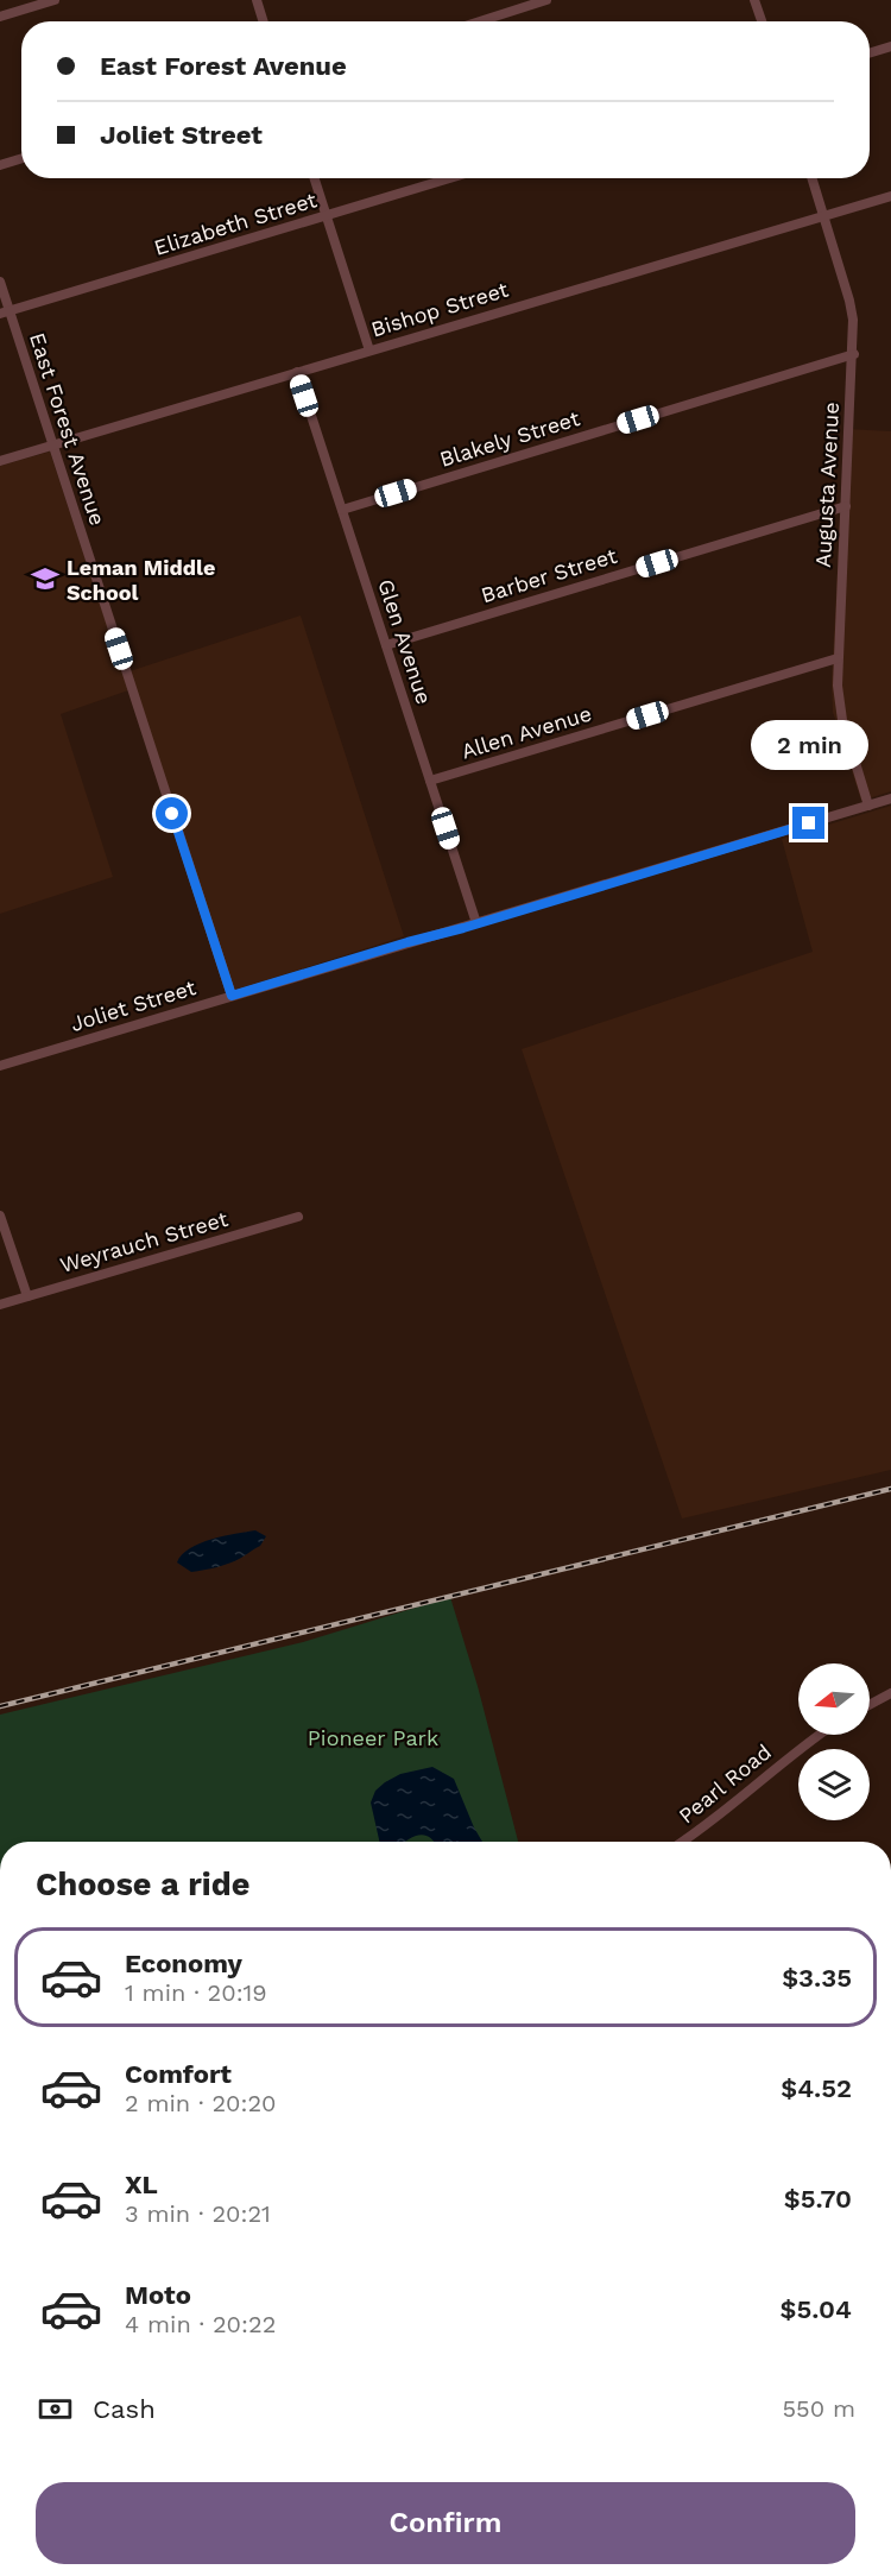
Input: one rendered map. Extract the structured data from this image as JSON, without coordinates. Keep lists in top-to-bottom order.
{
  "streets": {
    "street": [
      "Elizabeth Street",
      "Bishop Street",
      "East Forest Avenue",
      "Blakely Street",
      "Augusta Avenue",
      "Barber Street",
      "Glen Avenue",
      "Allen Avenue",
      "Joliet Street",
      "Weyrauch Street",
      "Pearl Road"
    ]
  },
  "crossings": [
    ["Elizabeth Street", "East Forest Avenue"],
    ["Bishop Street", "East Forest Avenue"],
    ["Bishop Street", "Augusta Avenue"],
    ["Bishop Street", "Glen Avenue"],
    ["East Forest Avenue", "Joliet Street"],
    ["Blakely Street", "Augusta Avenue"],
    ["Blakely Street", "Glen Avenue"],
    ["Augusta Avenue", "Barber Street"],
    ["Augusta Avenue", "Allen Avenue"],
    ["Augusta Avenue", "Joliet Street"],
    ["Barber Street", "Glen Avenue"],
    ["Glen Avenue", "Allen Avenue"],
    ["Glen Avenue", "Joliet Street"]
  ],
  "parks": ["Pioneer Park"],
  "places": {
    "school or university": ["Leman Middle School"]
  },
  "north": "left",
  "page": {
    "banner": ["East Forest Avenue", "Joliet Street"],
    "bubble": "2 min",
    "heading": "Choose a ride",
    "list": [
      {
        "name": "Economy",
        "note": "1 min · 20:19",
        "value": "$3.35"
      },
      {
        "name": "Comfort",
        "note": "2 min · 20:20",
        "value": "$4.52"
      },
      {
        "name": "XL",
        "note": "3 min · 20:21",
        "value": "$5.70"
      },
      {
        "name": "Moto",
        "note": "4 min · 20:22",
        "value": "$5.04"
      }
    ],
    "pay": ["Cash", "550 m"],
    "buttons": "Confirm"
  }
}
